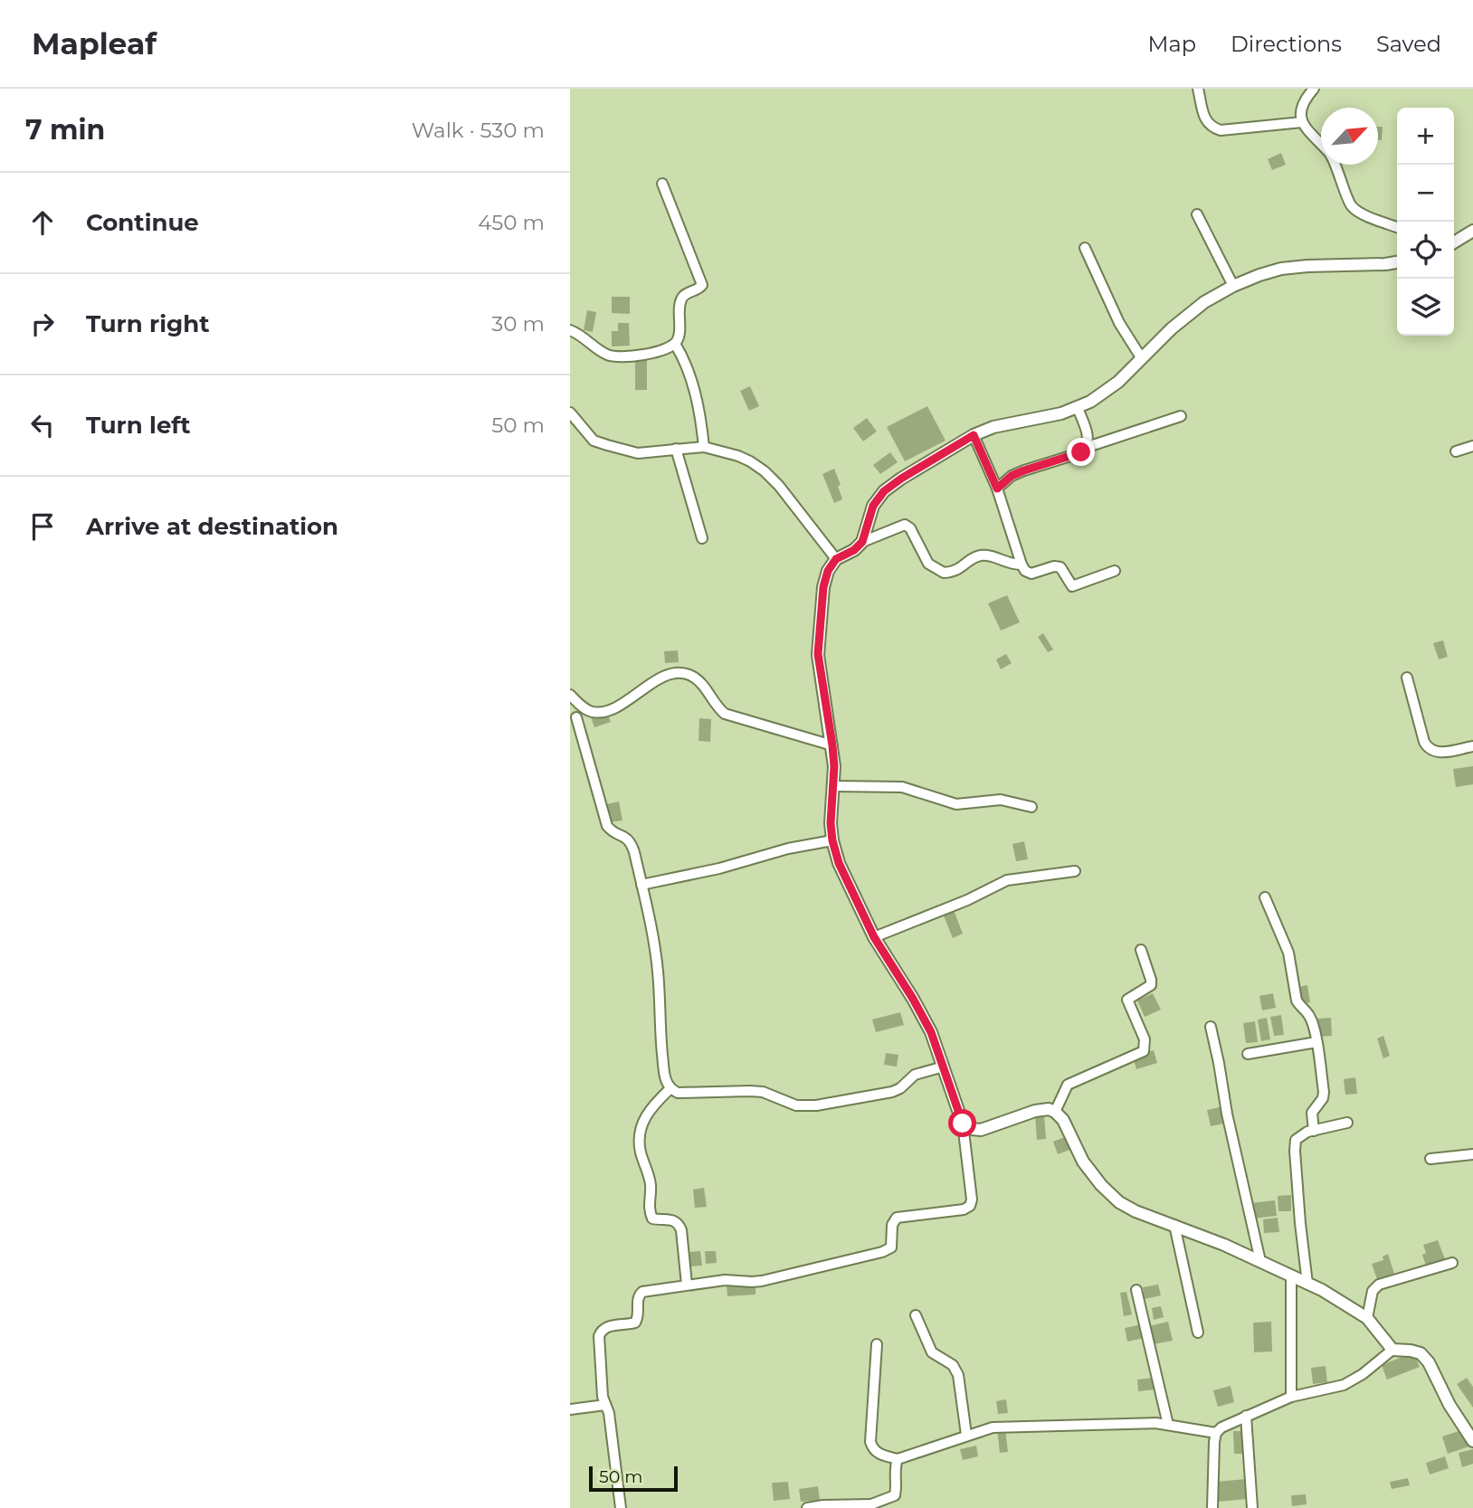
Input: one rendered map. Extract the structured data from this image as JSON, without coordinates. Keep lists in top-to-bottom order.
{
  "scale_bar": "50 m",
  "north": "top right",
  "page": {
    "header": "Mapleaf",
    "nav": ["Map", "Directions", "Saved"],
    "heading": ["7 min", "Walk · 530 m"],
    "map_buttons": ["+", "−"],
    "list": [
      ["Continue", "450 m"],
      ["Turn right", "30 m"],
      ["Turn left", "50 m"],
      "Arrive at destination"
    ],
    "scale": "50 m"
  }
}
